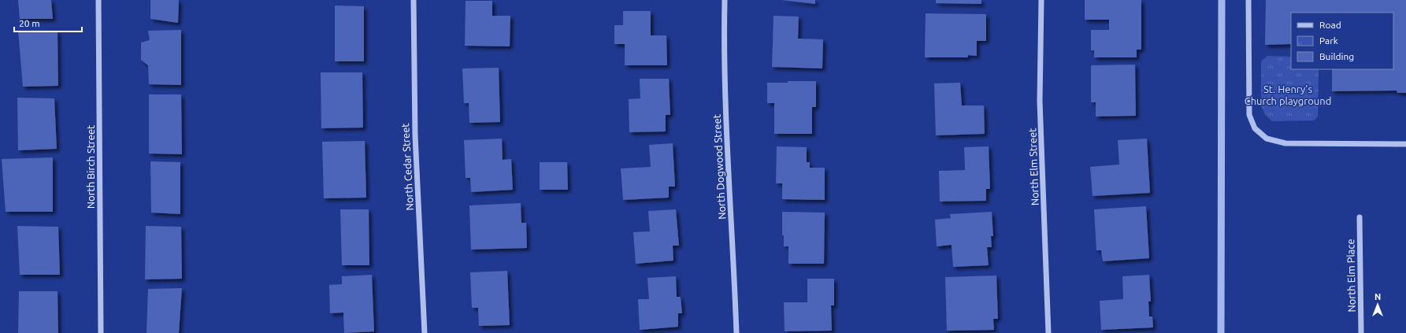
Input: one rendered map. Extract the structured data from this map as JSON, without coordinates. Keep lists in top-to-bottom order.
{
  "streets": {
    "street": [
      "North Birch Street",
      "North Cedar Street",
      "North Dogwood Street",
      "North Elm Street",
      "North Elm Place"
    ]
  },
  "parks": ["St. Henry's Church playground"],
  "legend": ["Road", "Park", "Building"],
  "scale_bar": "20 m",
  "north": "top"
}
